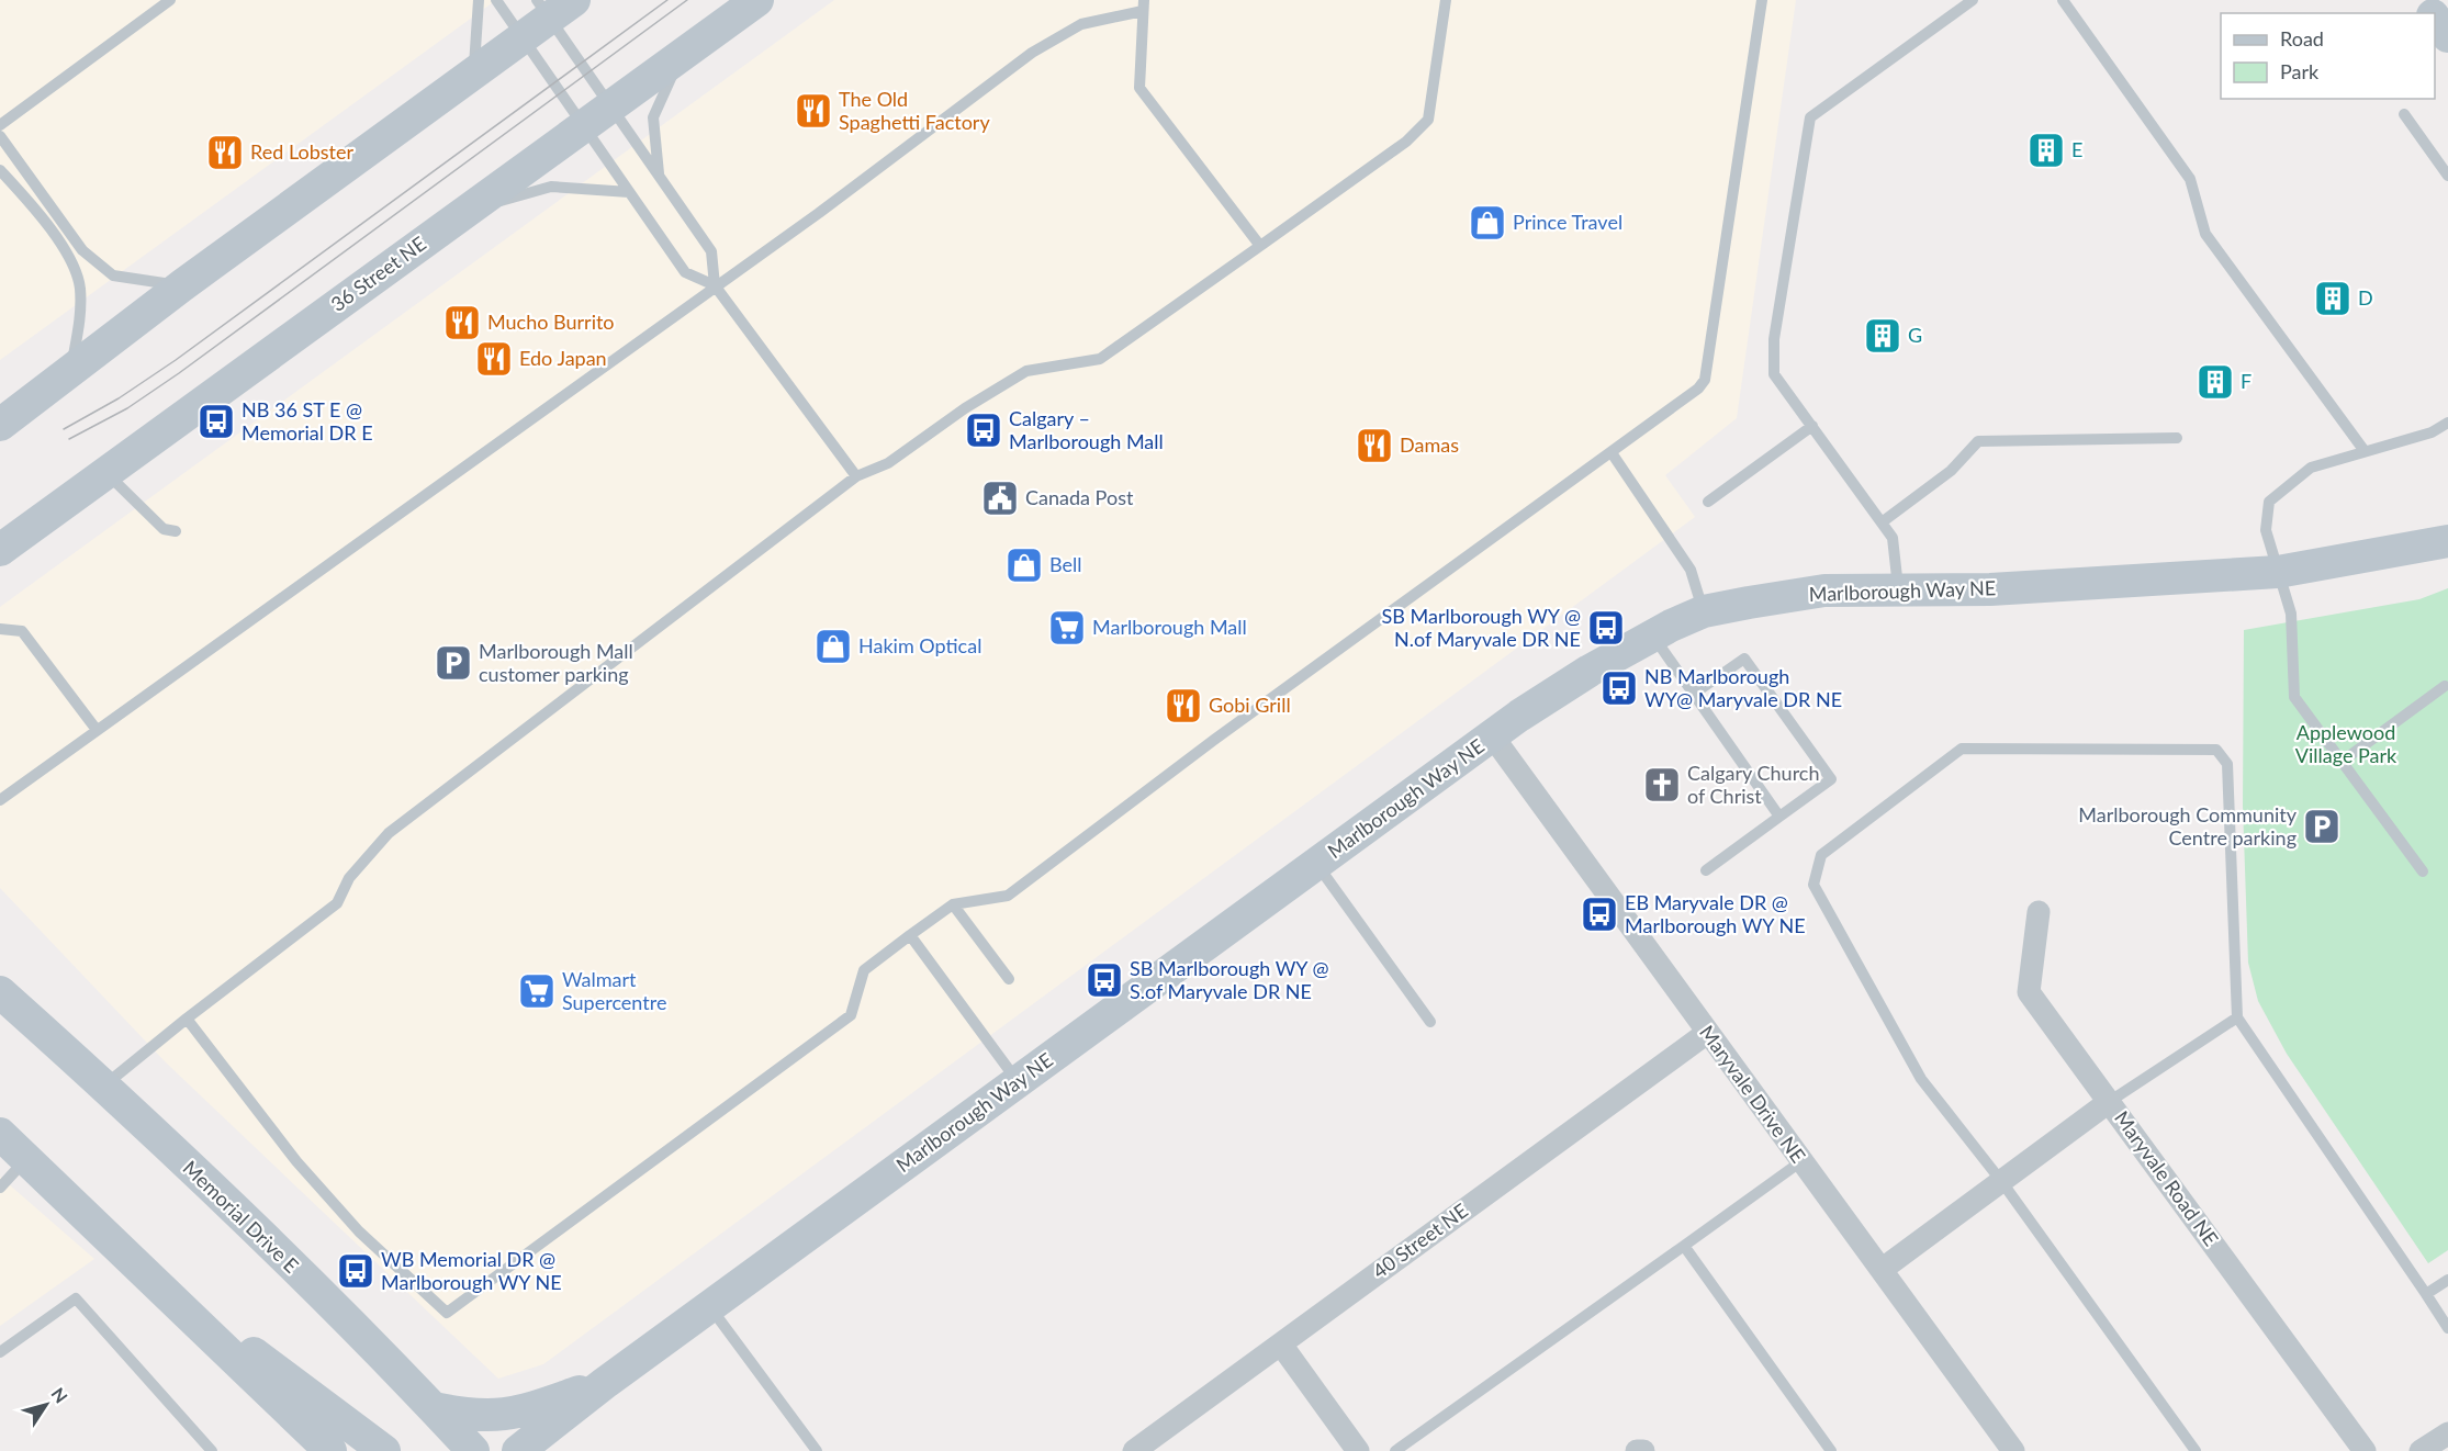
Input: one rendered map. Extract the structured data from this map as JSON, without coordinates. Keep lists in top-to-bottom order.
{
  "streets": {
    "main road": ["36 Street NE", "Marlborough Way NE", "Memorial Drive E"],
    "street": ["Maryvale Drive NE", "Maryvale Road NE", "40 Street NE"]
  },
  "crossings": [
    ["Marlborough Way NE", "Maryvale Drive NE"],
    ["Maryvale Drive NE", "Maryvale Road NE"],
    ["Maryvale Drive NE", "40 Street NE"]
  ],
  "parks": ["Applewood Village Park"],
  "places": {
    "restaurant": [
      "The Old Spaghetti Factory",
      "Red Lobster",
      "Mucho Burrito",
      "Edo Japan",
      "Damas",
      "Gobi Grill"
    ],
    "building": [
      "E",
      "D",
      "G",
      "F"
    ],
    "shop": ["Prince Travel", "Bell", "Hakim Optical"],
    "bus stop": [
      "NB 36 ST E @ Memorial DR E",
      "Calgary – Marlborough Mall",
      "SB Marlborough WY @ N.of Maryvale DR NE",
      "NB Marlborough WY@ Maryvale DR NE",
      "EB Maryvale DR @ Marlborough WY NE",
      "SB Marlborough WY @ S.of Maryvale DR NE",
      "WB Memorial DR @ Marlborough WY NE"
    ],
    "public building": ["Canada Post"],
    "supermarket": ["Marlborough Mall", "Walmart Supercentre"],
    "parking": ["Marlborough Mall customer parking", "Marlborough Community Centre parking"],
    "church": ["Calgary Church of Christ"]
  },
  "legend": ["Road", "Park"],
  "north": "top right"
}
